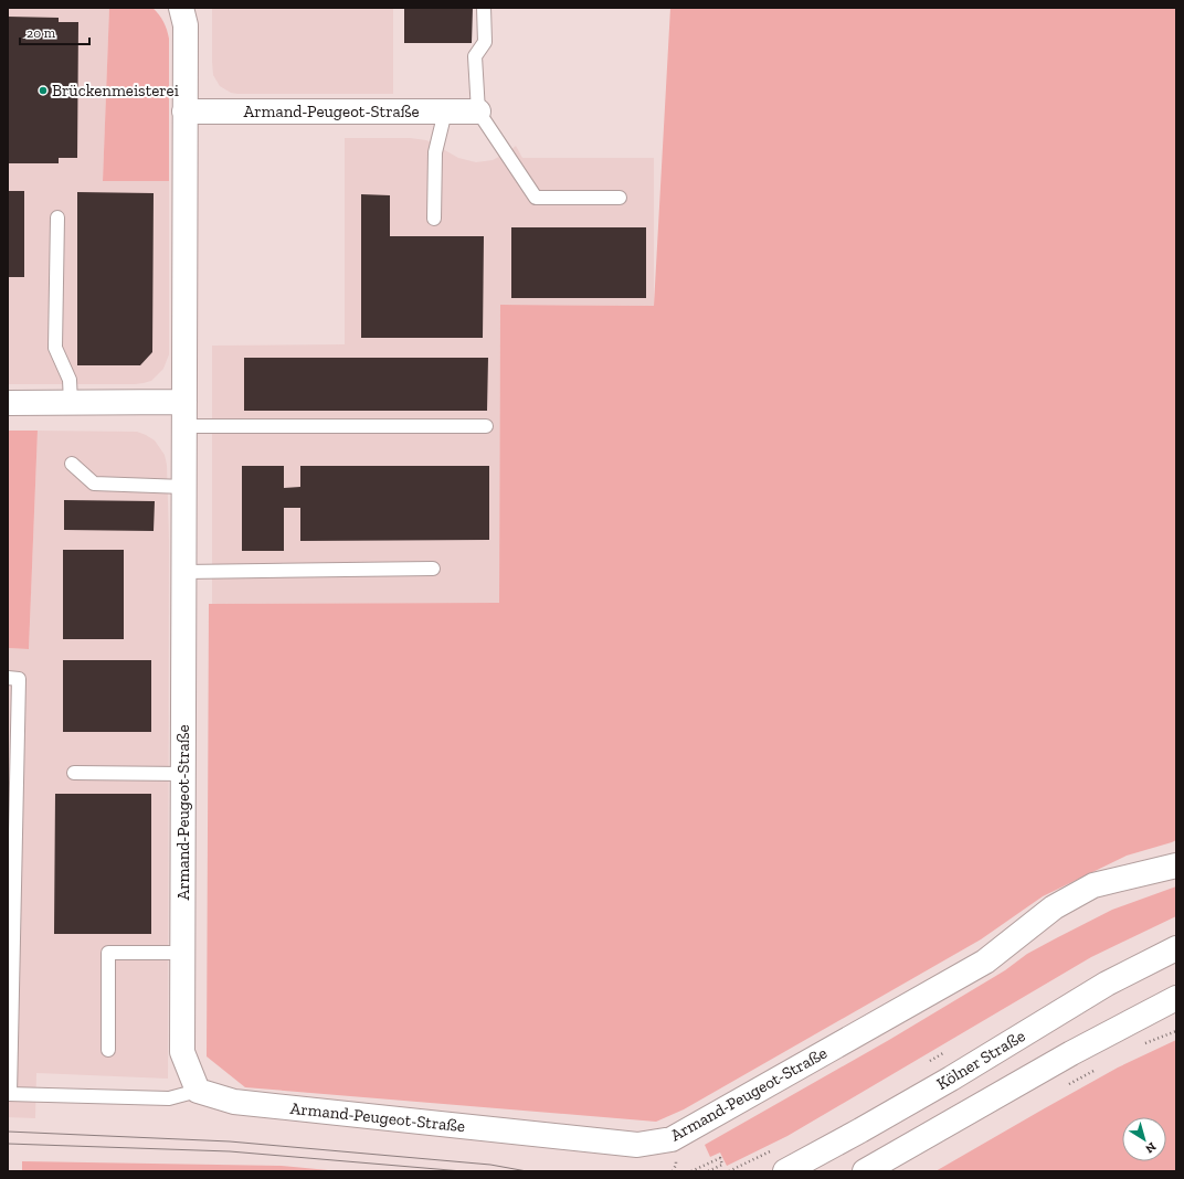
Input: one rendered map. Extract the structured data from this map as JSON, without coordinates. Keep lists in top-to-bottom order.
{
  "streets": {
    "street": ["Armand-Peugeot-Straße", "Kölner Straße"]
  },
  "places": ["Brückenmeisterei"],
  "scale_bar": "20 m",
  "north": "bottom right"
}
